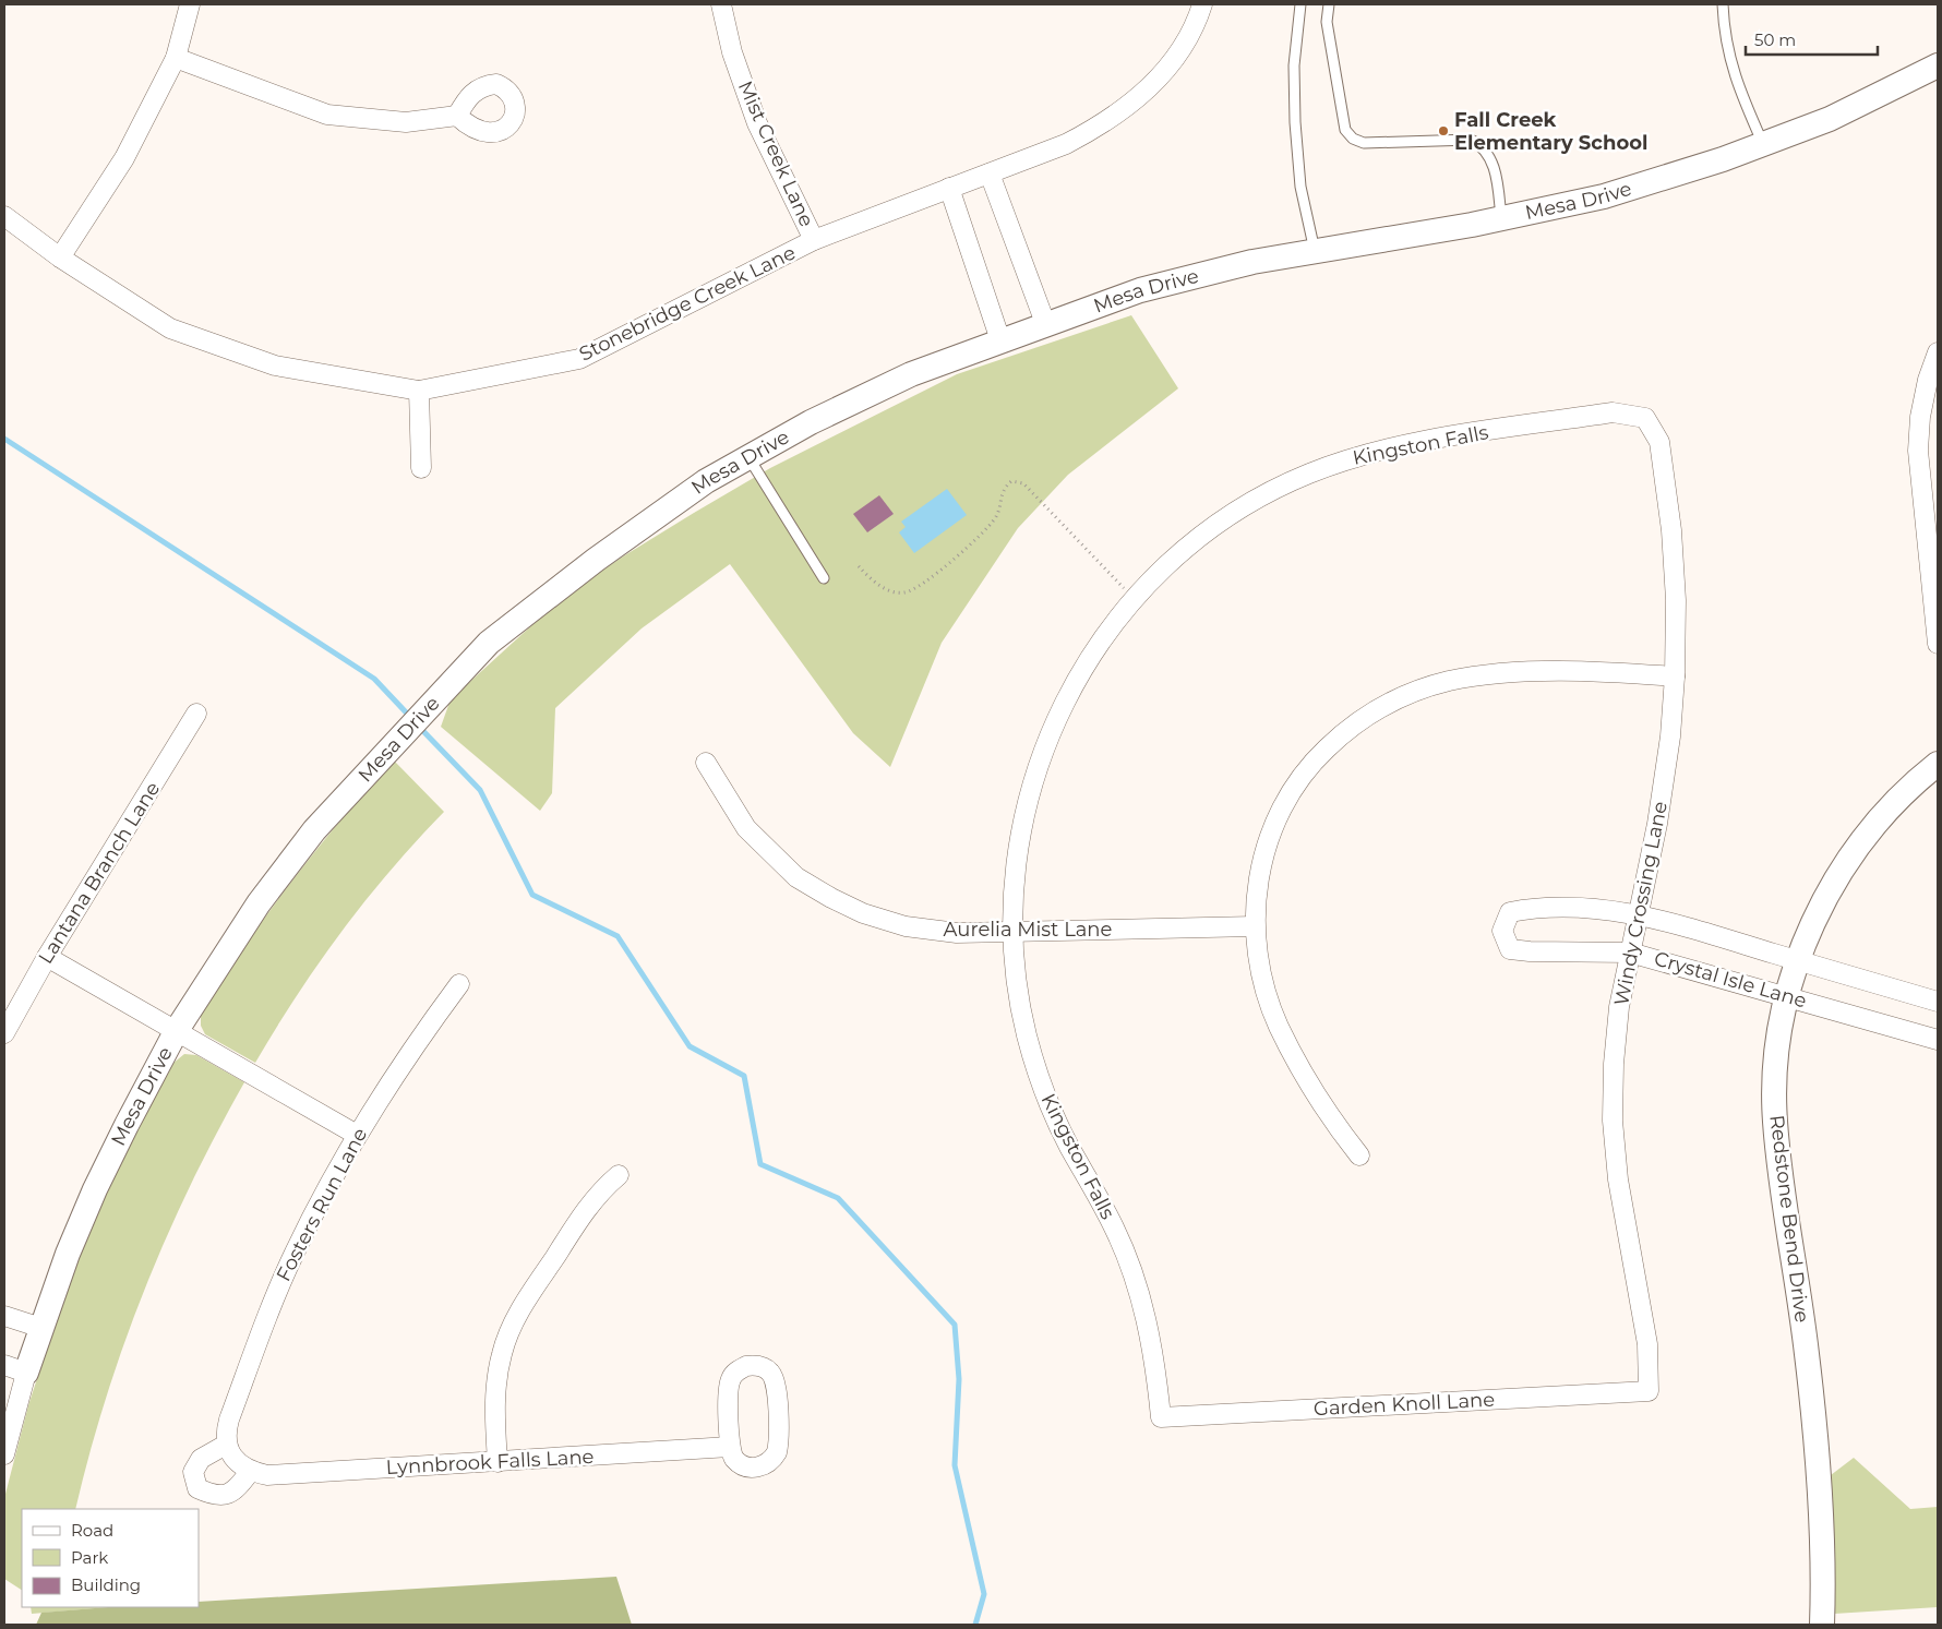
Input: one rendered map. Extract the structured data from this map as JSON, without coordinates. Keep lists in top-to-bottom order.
{
  "streets": {
    "street": [
      "Mist Creek Lane",
      "Mesa Drive",
      "Stonebridge Creek Lane",
      "Kingston Falls",
      "Lantana Branch Lane",
      "Windy Crossing Lane",
      "Aurelia Mist Lane",
      "Crystal Isle Lane",
      "Fosters Run Lane",
      "Redstone Bend Drive",
      "Garden Knoll Lane",
      "Lynnbrook Falls Lane"
    ]
  },
  "crossings": [
    ["Mist Creek Lane", "Stonebridge Creek Lane"],
    ["Kingston Falls", "Windy Crossing Lane"],
    ["Kingston Falls", "Aurelia Mist Lane"],
    ["Kingston Falls", "Garden Knoll Lane"],
    ["Windy Crossing Lane", "Crystal Isle Lane"],
    ["Windy Crossing Lane", "Garden Knoll Lane"],
    ["Crystal Isle Lane", "Redstone Bend Drive"],
    ["Fosters Run Lane", "Lynnbrook Falls Lane"]
  ],
  "places": ["Fall Creek Elementary School"],
  "legend": ["Road", "Park", "Building"],
  "scale_bar": "50 m"
}
